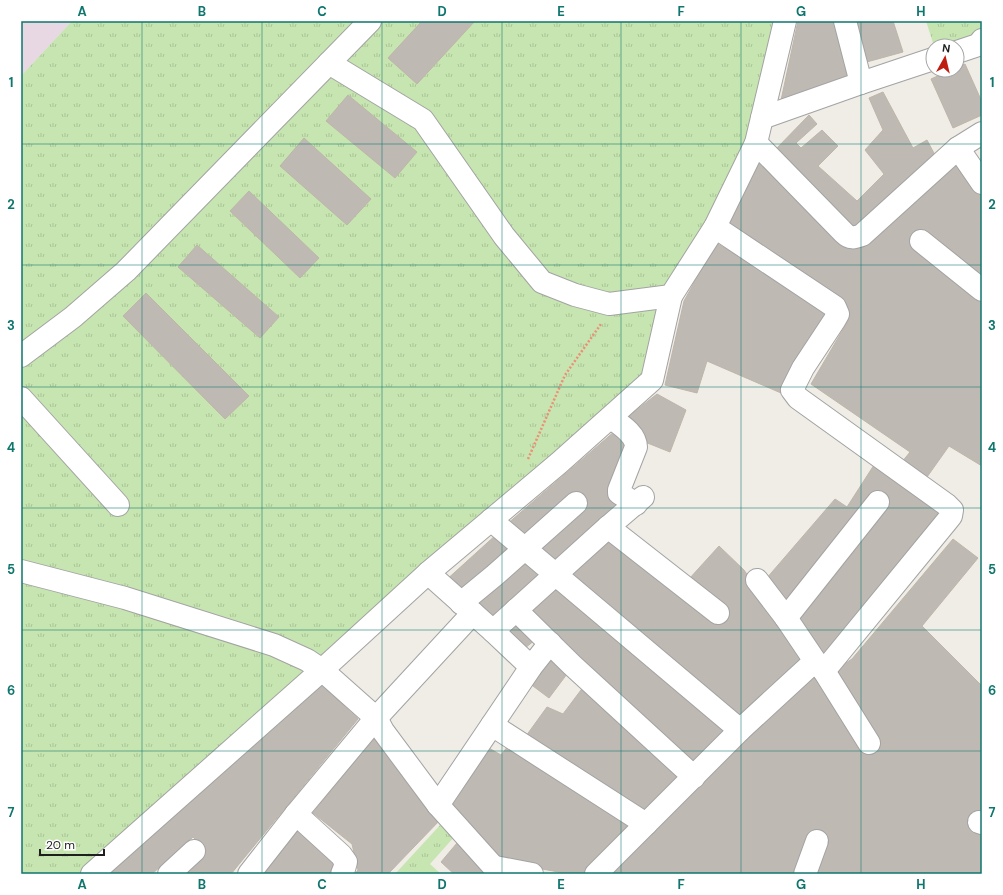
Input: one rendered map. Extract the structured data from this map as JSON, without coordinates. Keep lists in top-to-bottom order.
{
  "scale_bar": "20 m",
  "north": "top",
  "grid": {
    "columns": [
      "A",
      "B",
      "C",
      "D",
      "E",
      "F",
      "G",
      "H"
    ],
    "rows": [
      "1",
      "2",
      "3",
      "4",
      "5",
      "6",
      "7"
    ]
  }
}
